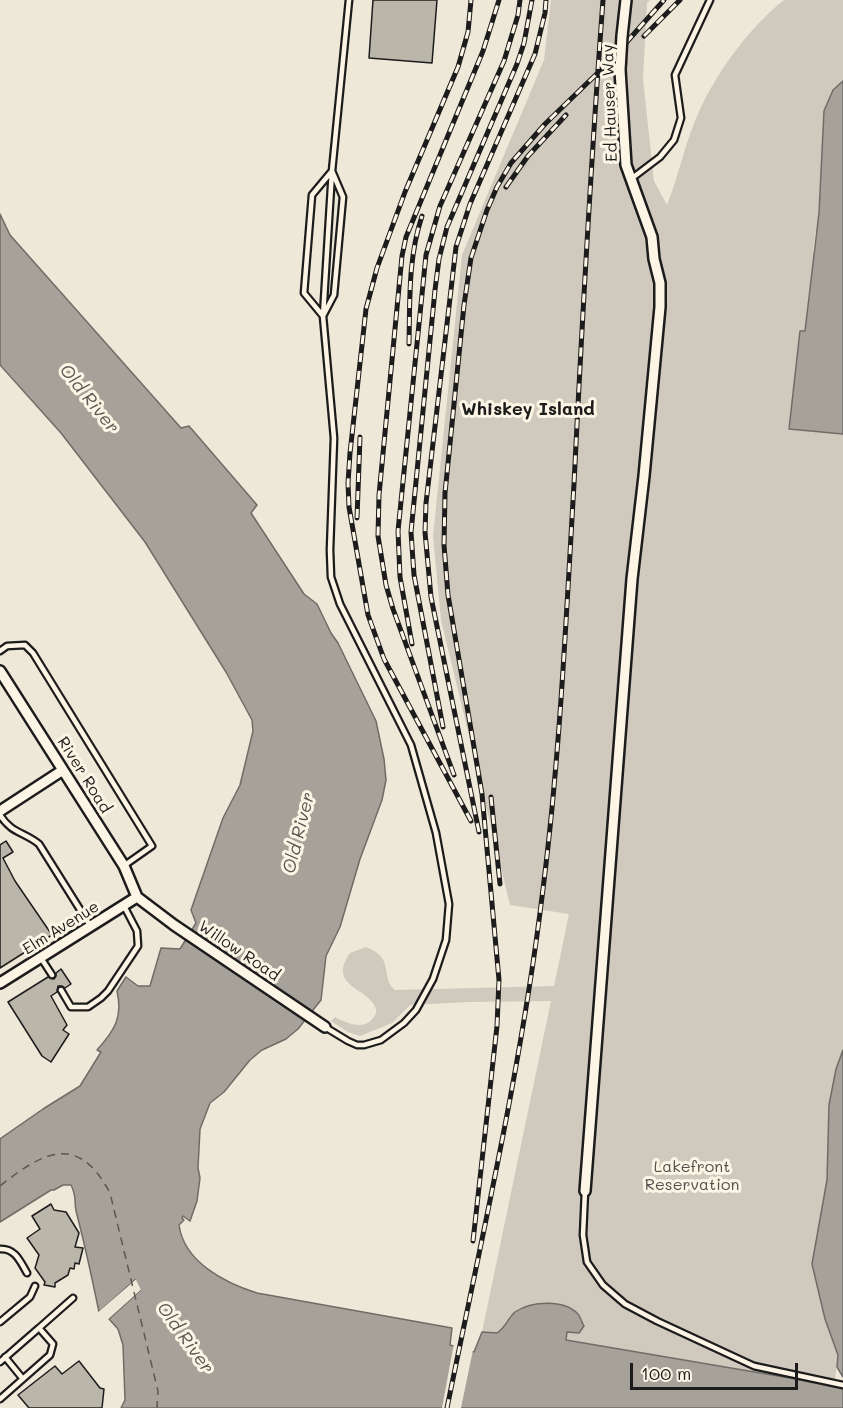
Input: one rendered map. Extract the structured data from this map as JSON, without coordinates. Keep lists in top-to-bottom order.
{
  "streets": {
    "street": [
      "Ed Hauser Way",
      "River Road",
      "Elm Avenue",
      "Willow Road"
    ]
  },
  "crossings": [
    ["River Road", "Elm Avenue"],
    ["River Road", "Willow Road"],
    ["Elm Avenue", "Willow Road"]
  ],
  "districts": ["Whiskey Island"],
  "water": ["Old River"],
  "parks": ["Lakefront Reservation"],
  "scale_bar": "100 m"
}
